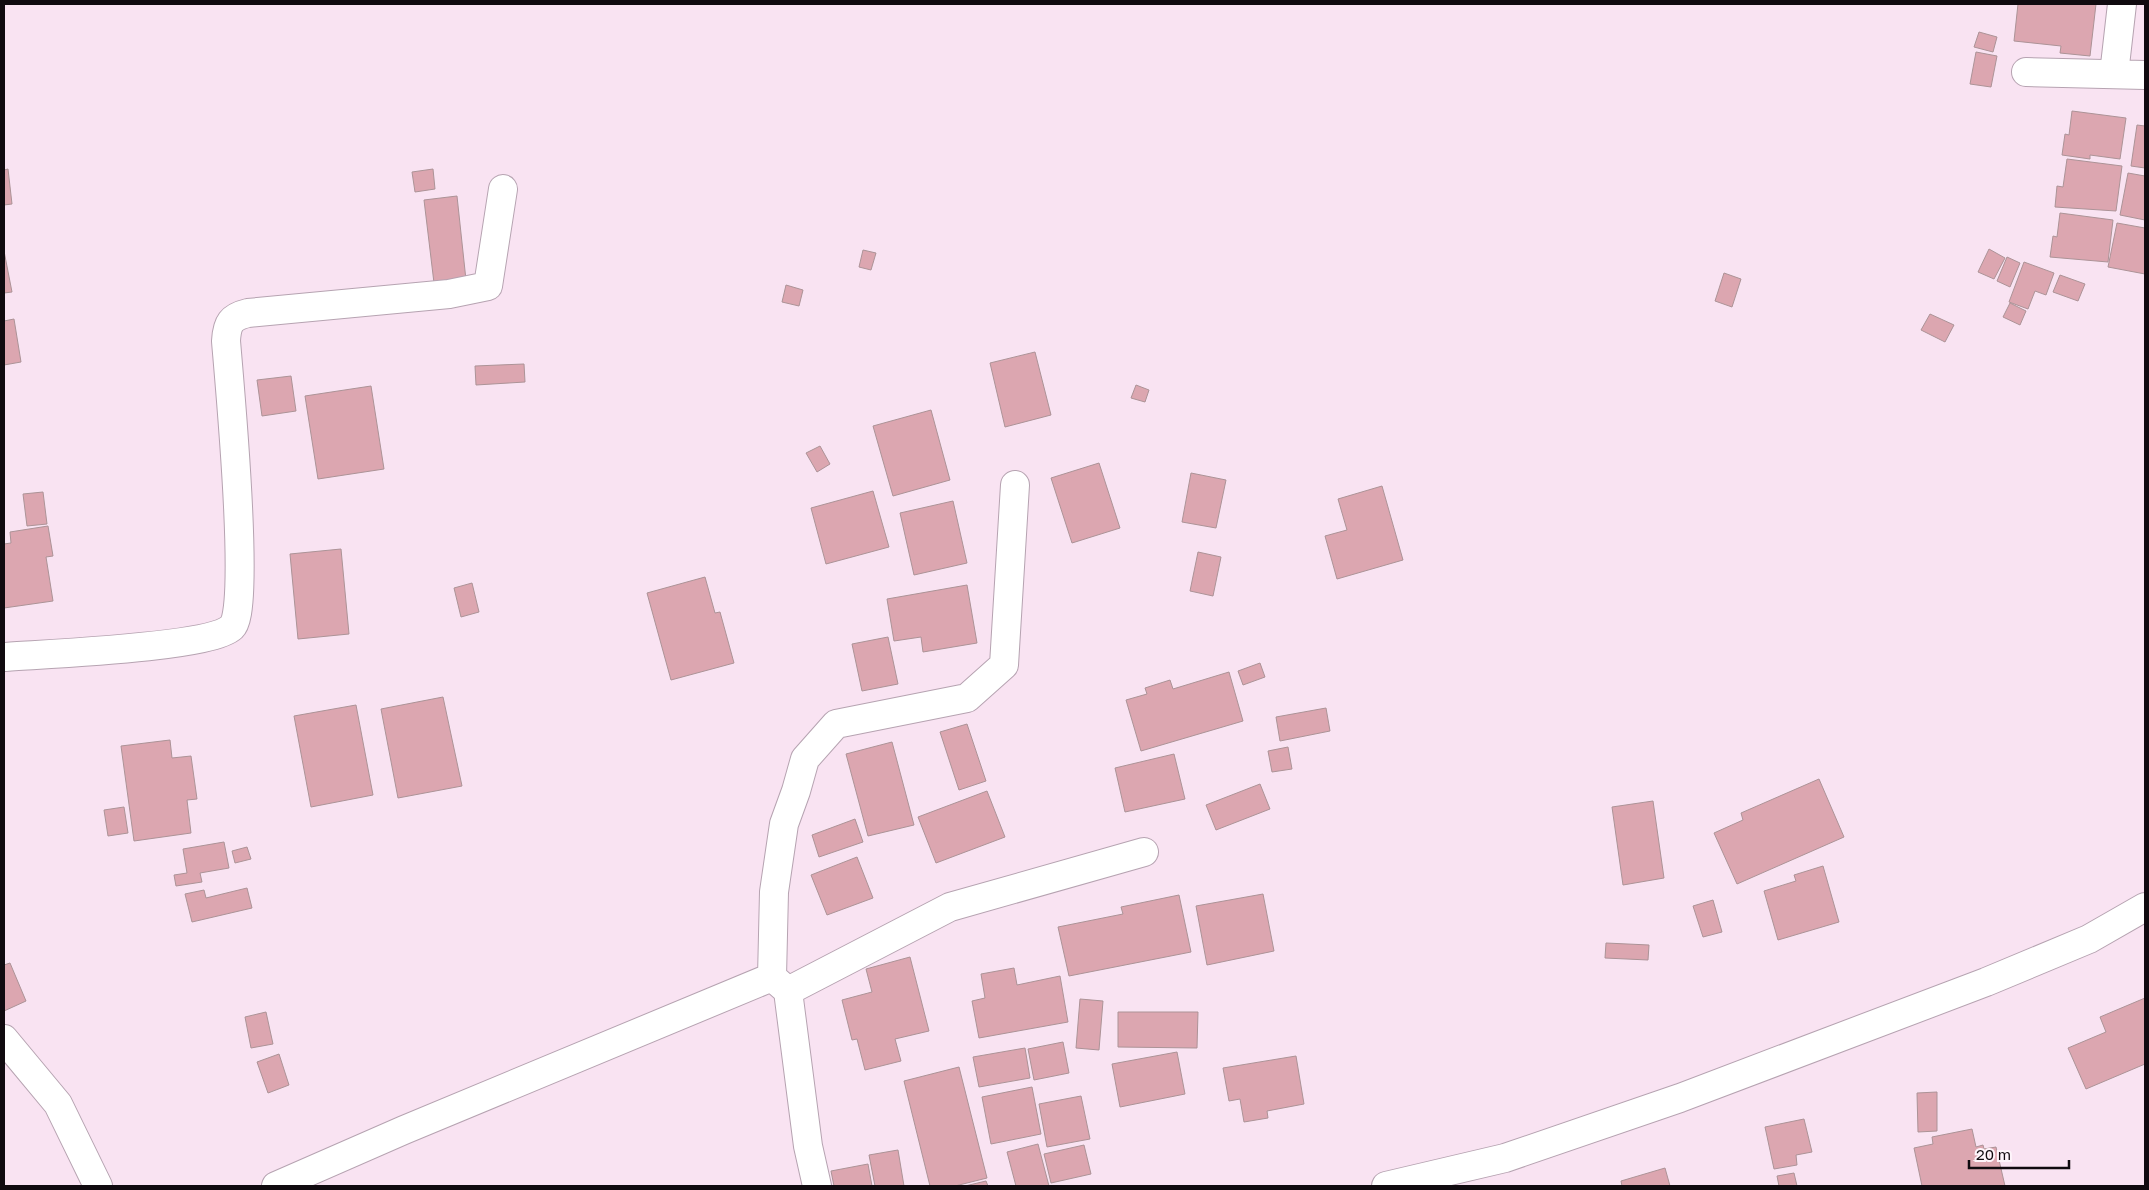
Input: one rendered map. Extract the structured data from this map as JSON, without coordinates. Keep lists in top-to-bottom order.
{
  "scale_bar": "20 m"
}
